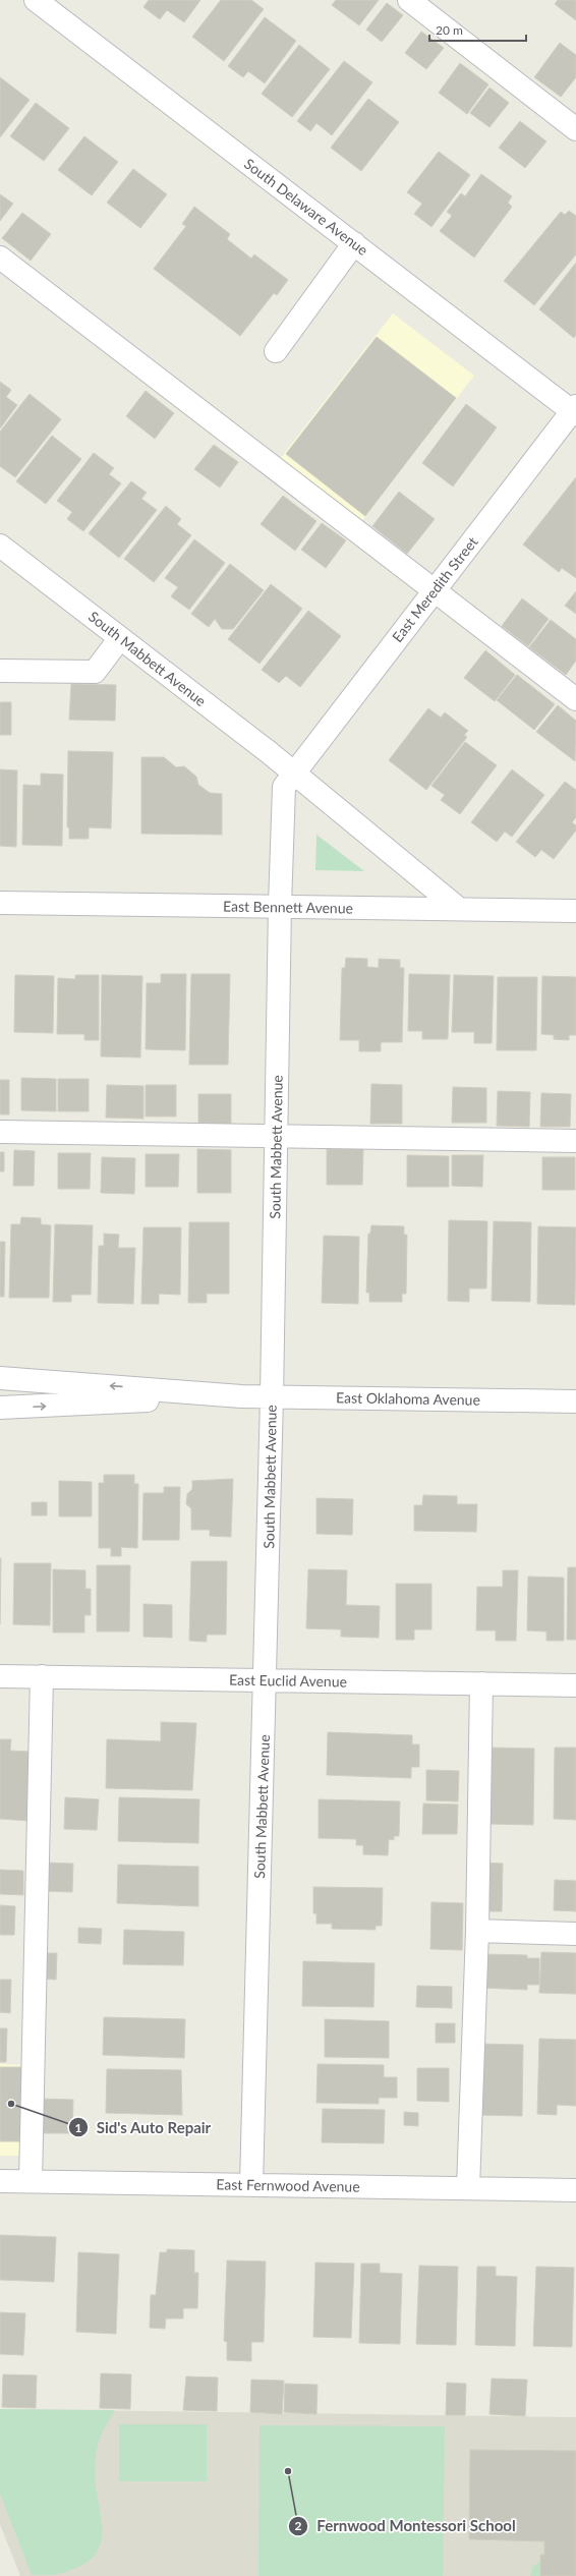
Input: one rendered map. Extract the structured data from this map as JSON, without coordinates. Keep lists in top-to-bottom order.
{
  "streets": {
    "street": [
      "South Delaware Avenue",
      "East Meredith Street",
      "South Mabbett Avenue",
      "East Bennett Avenue",
      "East Oklahoma Avenue",
      "East Euclid Avenue",
      "East Fernwood Avenue"
    ]
  },
  "crossings": [
    ["South Delaware Avenue", "East Meredith Street"],
    ["East Meredith Street", "South Mabbett Avenue"],
    ["South Mabbett Avenue", "East Bennett Avenue"],
    ["South Mabbett Avenue", "East Oklahoma Avenue"],
    ["South Mabbett Avenue", "East Euclid Avenue"],
    ["South Mabbett Avenue", "East Fernwood Avenue"]
  ],
  "places": ["Sid's Auto Repair", "Fernwood Montessori School"],
  "scale_bar": "20 m"
}
